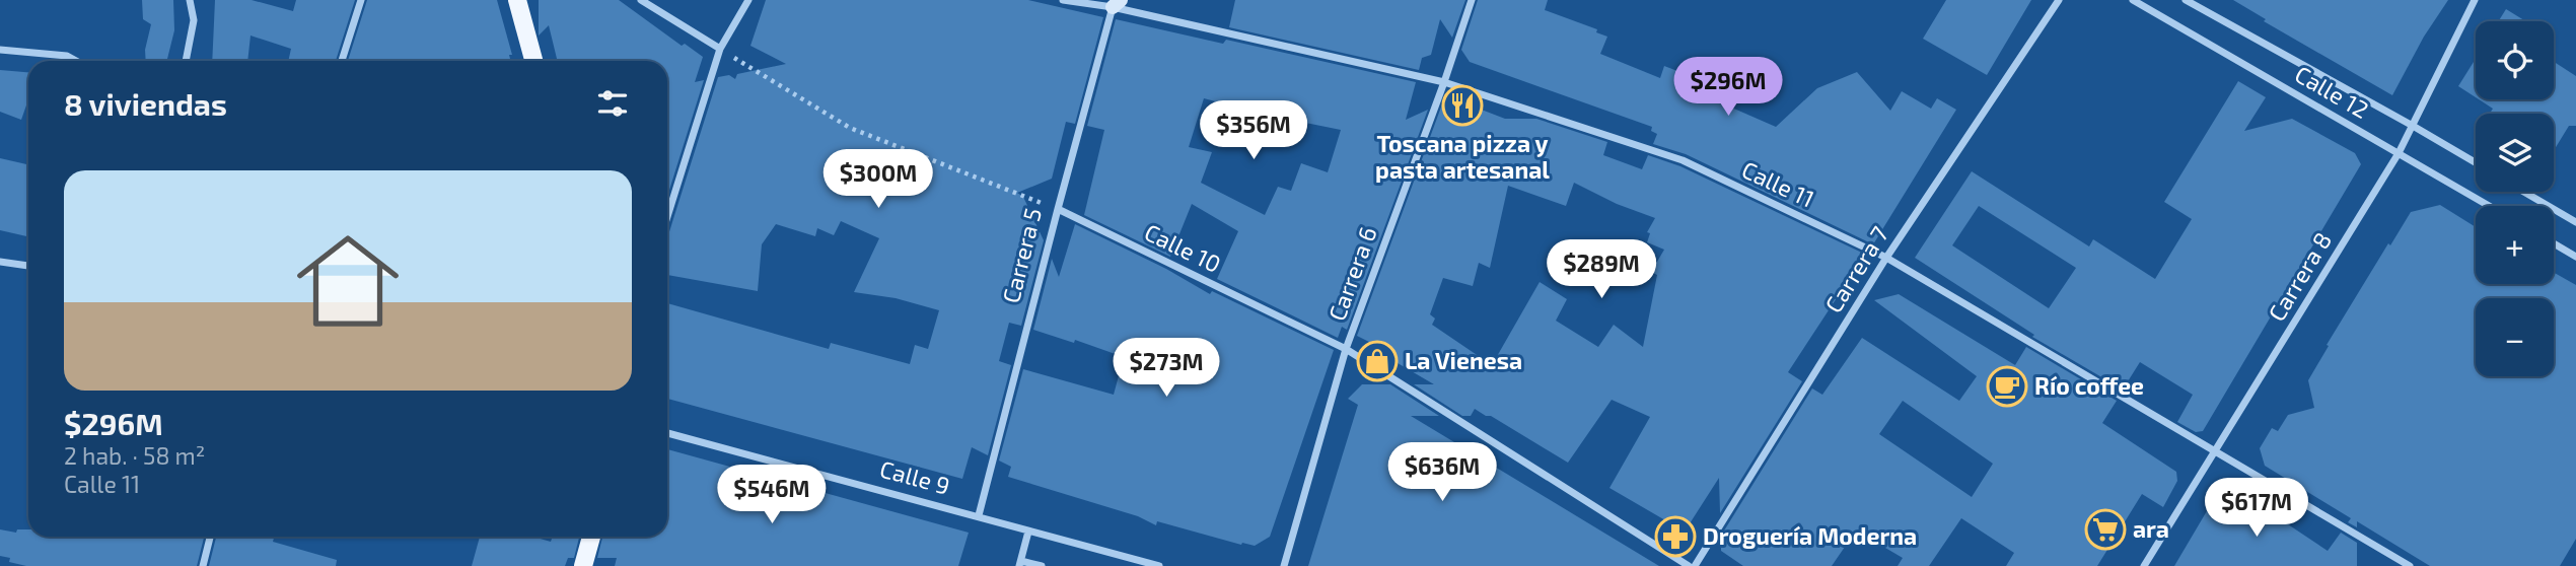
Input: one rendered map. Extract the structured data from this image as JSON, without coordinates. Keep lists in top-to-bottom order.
{
  "streets": {
    "street": [
      "Calle 12",
      "Calle 11",
      "Calle 10",
      "Carrera 5",
      "Carrera 7",
      "Carrera 6",
      "Carrera 8",
      "Calle 9"
    ]
  },
  "crossings": [
    ["Calle 12", "Carrera 8"],
    ["Calle 11", "Carrera 5"],
    ["Calle 11", "Carrera 7"],
    ["Calle 11", "Carrera 6"],
    ["Calle 11", "Carrera 8"],
    ["Calle 10", "Carrera 5"],
    ["Calle 10", "Carrera 6"],
    ["Carrera 5", "Calle 9"]
  ],
  "places": {
    "restaurant": ["Toscana pizza y pasta artesanal"],
    "shop": ["La Vienesa"],
    "cafe": ["Río coffee"],
    "supermarket": ["ara"],
    "pharmacy": ["Droguería Moderna"]
  },
  "page": {
    "map_buttons": ["+", "−"],
    "price": [
      "$296M",
      "$356M",
      "$300M",
      "$289M",
      "$273M",
      "$636M",
      "$546M",
      "$617M"
    ],
    "heading": "8 viviendas",
    "list": [
      {
        "name": "$296M",
        "note": "2 hab. · 58 m² · Calle 11"
      }
    ]
  }
}
